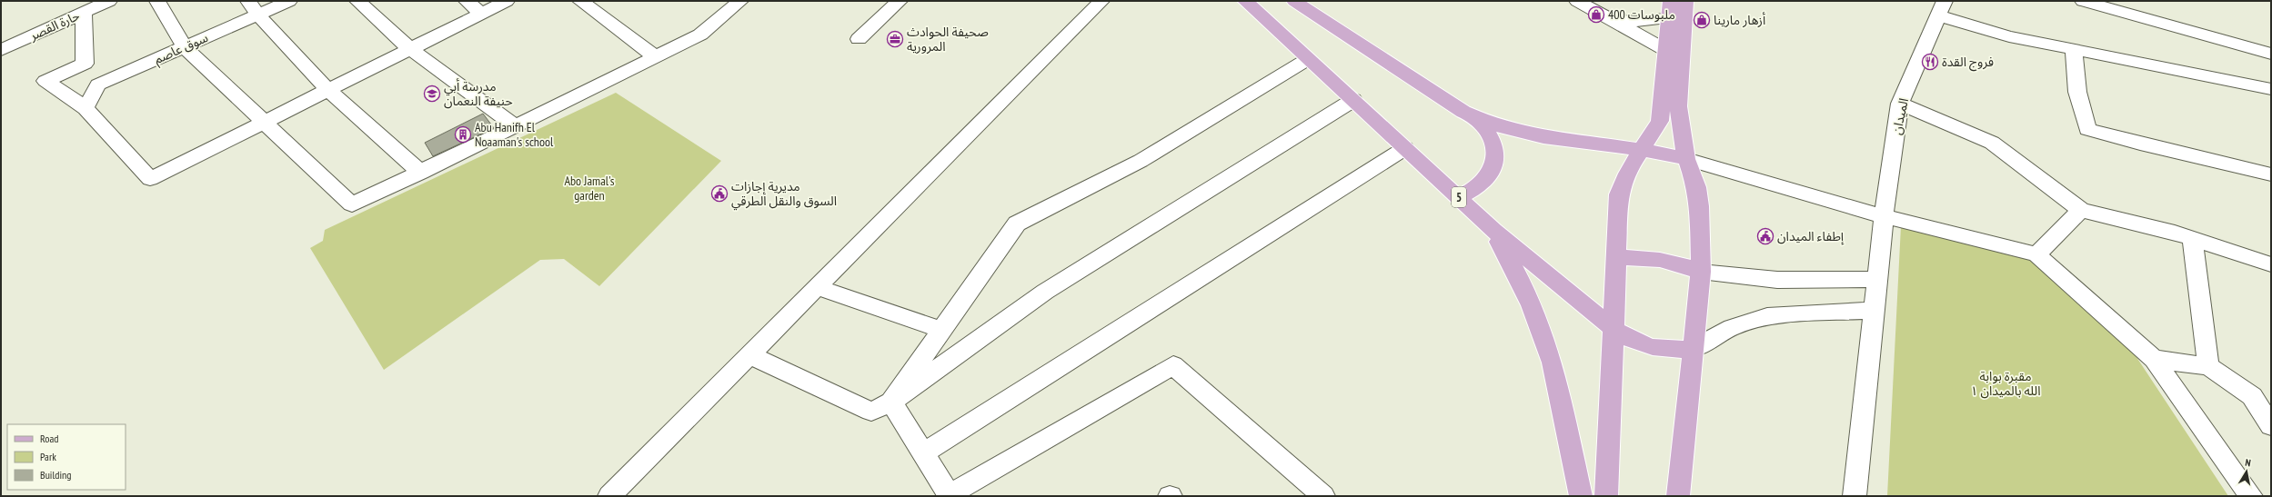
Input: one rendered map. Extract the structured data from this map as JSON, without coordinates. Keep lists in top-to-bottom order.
{
  "streets": {
    "main road": ["5"],
    "street": ["حارة القصر", "سوق عاصم", "الميدان"]
  },
  "parks": ["Abo Jamal's garden", "مقبرة بوابة الله بالميدان ١"],
  "places": {
    "shop": ["ملبوسات 400", "أزهار مارينا"],
    "office": ["صحيفة الحوادث المرورية"],
    "restaurant": ["فروج القدة"],
    "school or university": ["مدرسة أبي حنيفة النعمان"],
    "building": ["Abu Hanifh El Noaaman's school"],
    "public building": ["مديرية إجازات السوق والنقل الطرقي", "إطفاء الميدان"]
  },
  "legend": ["Road", "Park", "Building"],
  "north": "top"
}
